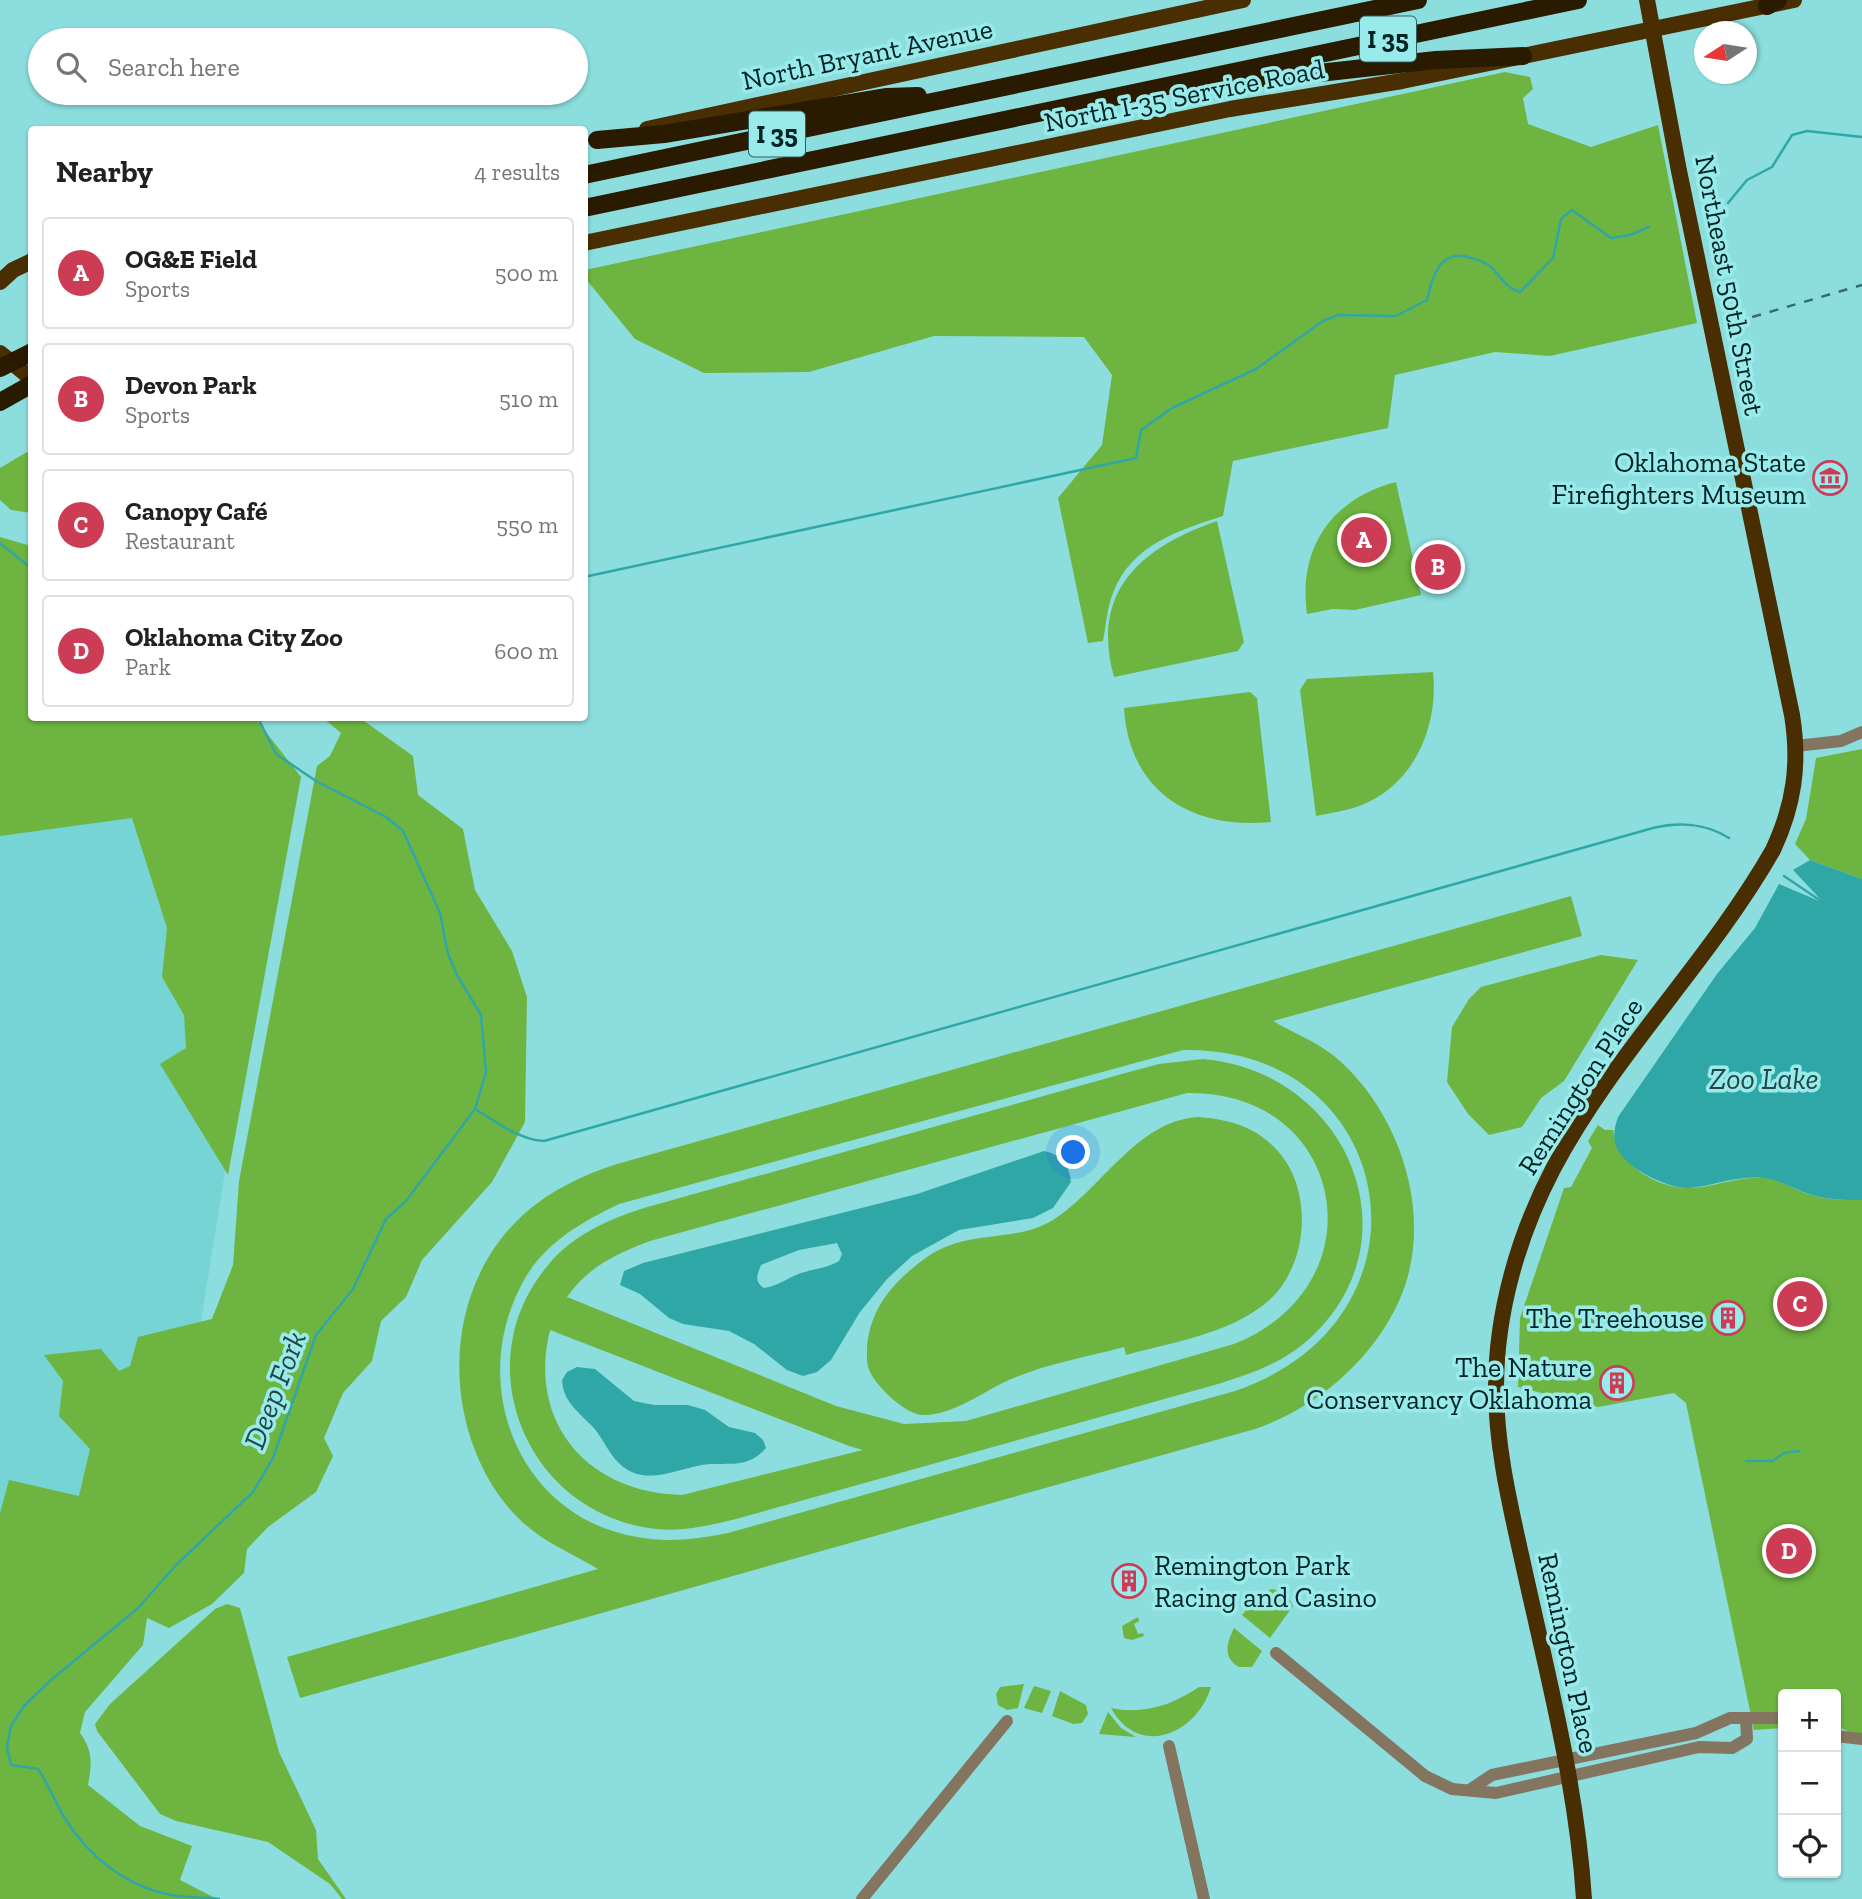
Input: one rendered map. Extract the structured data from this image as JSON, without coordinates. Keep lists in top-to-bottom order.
{
  "streets": {
    "highway": ["I 35"],
    "main road": [
      "North Bryant Avenue",
      "North I-35 Service Road",
      "Northeast 50th Street",
      "Remington Place"
    ]
  },
  "crossings": [
    ["North I-35 Service Road", "Northeast 50th Street"],
    ["Northeast 50th Street", "Remington Place"]
  ],
  "water": ["Zoo Lake", "Deep Fork"],
  "places": {
    "museum": ["Oklahoma State Firefighters Museum"],
    "building": ["The Treehouse", "The Nature Conservancy Oklahoma", "Remington Park Racing and Casino"]
  },
  "north": "left",
  "page": {
    "search": "Search here",
    "heading": ["Nearby", "4 results"],
    "list": [
      {
        "mark": "A",
        "name": "OG&E Field",
        "note": "Sports",
        "value": "500 m"
      },
      {
        "mark": "B",
        "name": "Devon Park",
        "note": "Sports",
        "value": "510 m"
      },
      {
        "mark": "C",
        "name": "Canopy Café",
        "note": "Restaurant",
        "value": "550 m"
      },
      {
        "mark": "D",
        "name": "Oklahoma City Zoo",
        "note": "Park",
        "value": "600 m"
      }
    ],
    "pins": [
      "A",
      "B",
      "C",
      "D"
    ],
    "map_buttons": ["+", "−"]
  }
}
